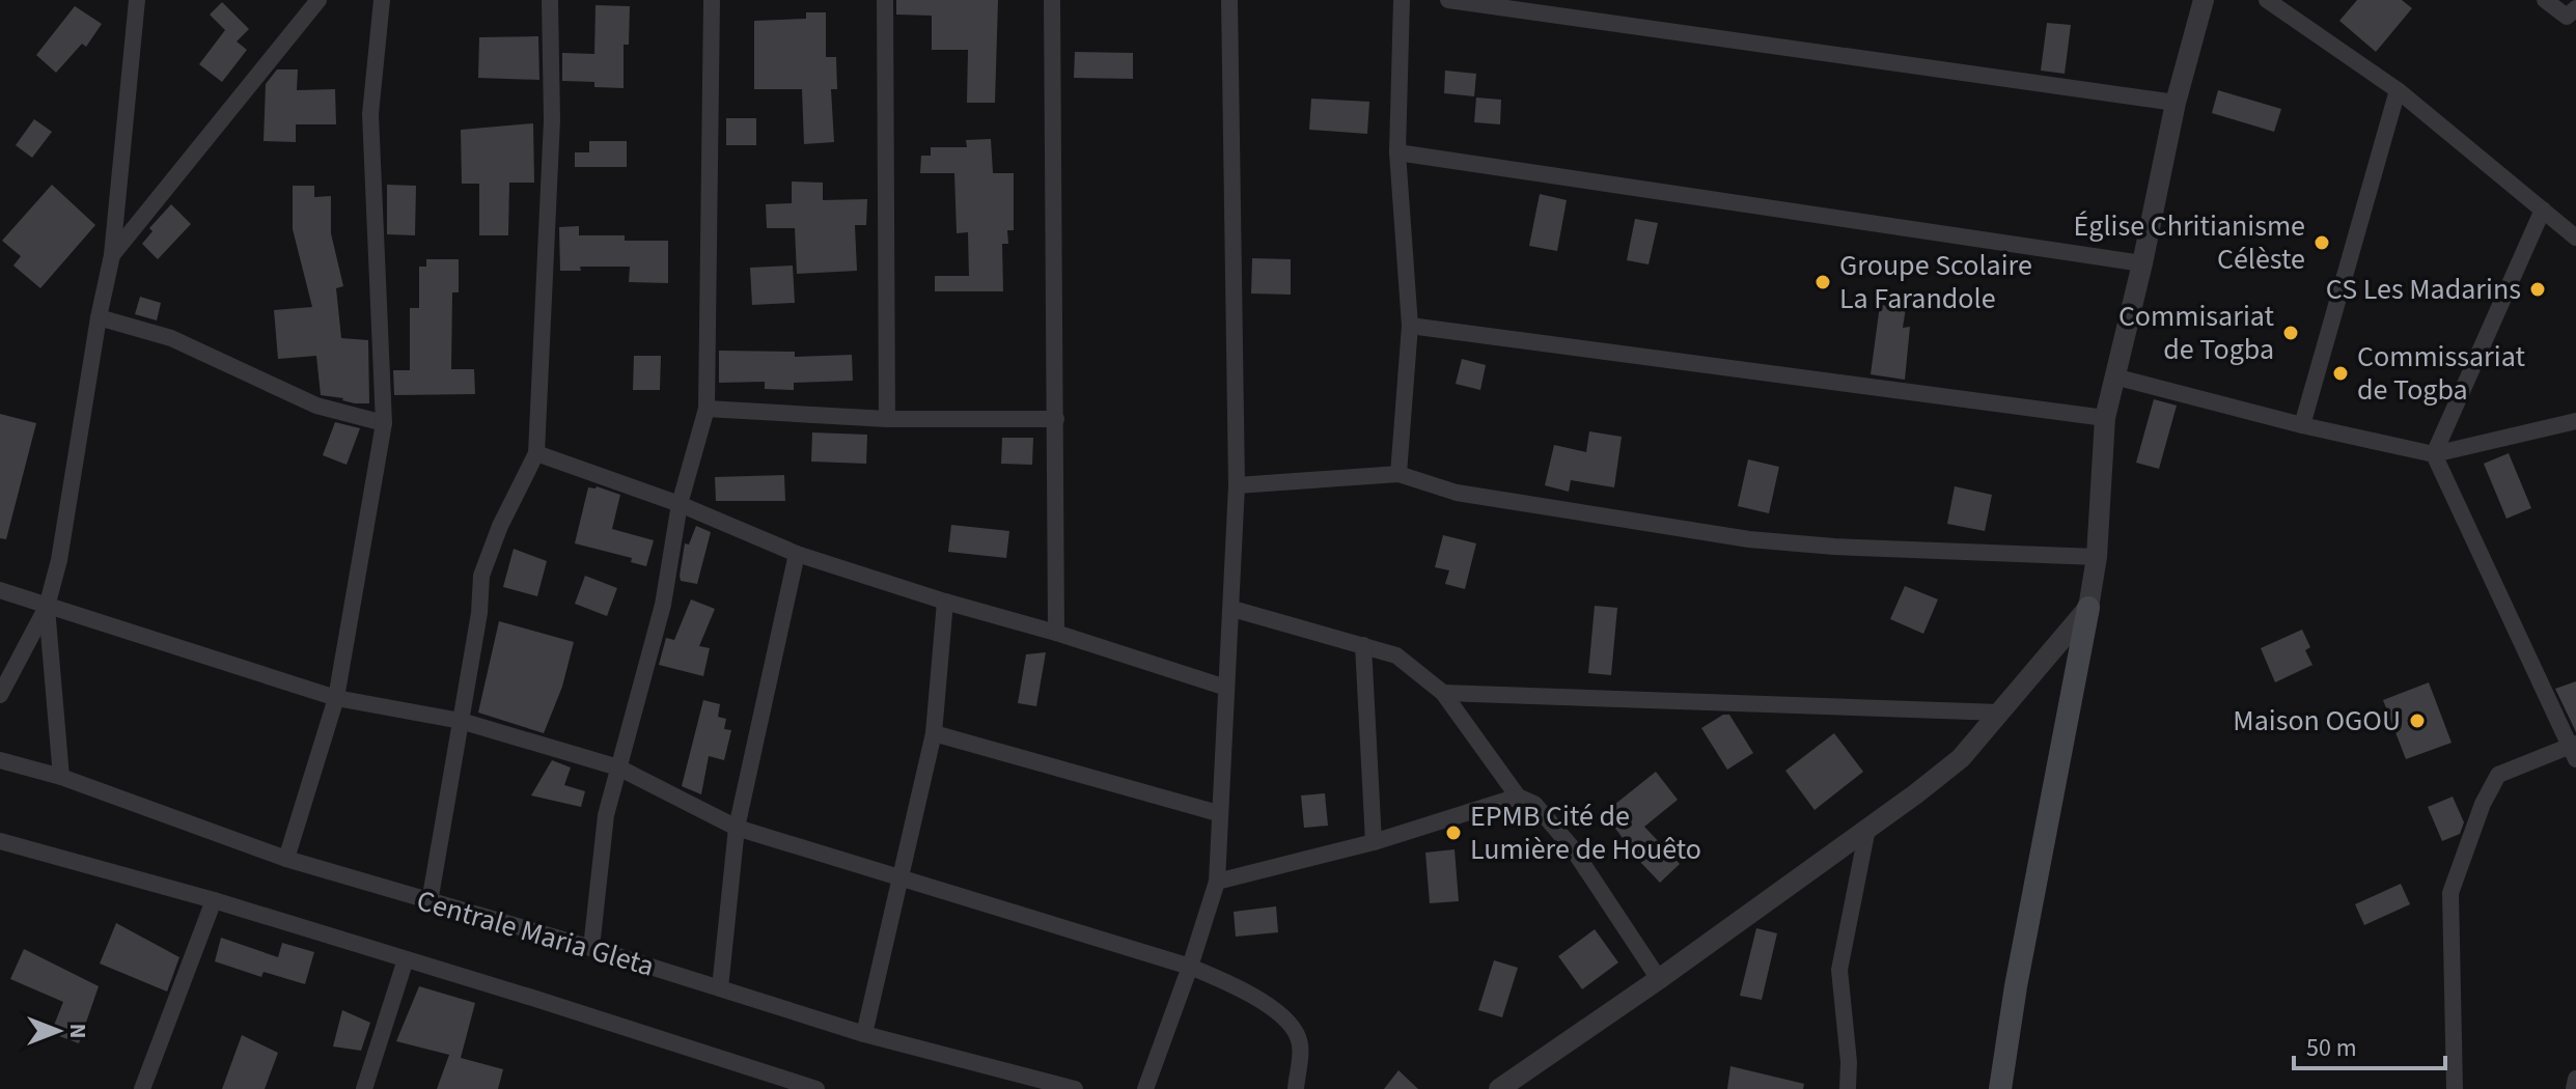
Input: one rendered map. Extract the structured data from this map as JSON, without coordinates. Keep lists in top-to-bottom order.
{
  "streets": {
    "street": ["Centrale Maria Gleta"]
  },
  "places": [
    "Église Chritianisme Célèste",
    "Groupe Scolaire La Farandole",
    "CS Les Madarins",
    "Commisariat de Togba",
    "Commissariat de Togba",
    "Maison OGOU",
    "EPMB Cité de Lumière de Houêto"
  ],
  "scale_bar": "50 m",
  "north": "right"
}
